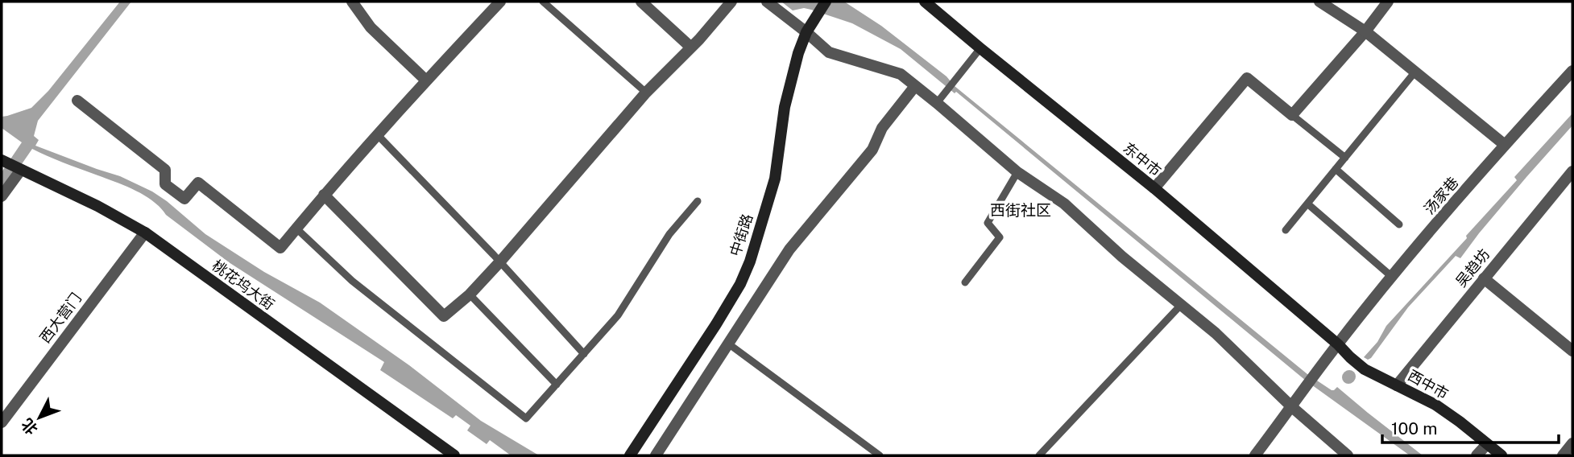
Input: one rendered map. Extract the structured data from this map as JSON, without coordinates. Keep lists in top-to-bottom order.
{
  "streets": {
    "main road": [
      "东中市",
      "中街路",
      "桃花坞大街",
      "西中市"
    ],
    "street": ["汤家巷", "吴趋坊", "西大营门"]
  },
  "crossings": [
    ["东中市", "汤家巷"],
    ["东中市", "西中市"],
    ["汤家巷", "西中市"],
    ["吴趋坊", "西中市"],
    ["桃花坞大街", "西大营门"]
  ],
  "districts": ["西街社区"],
  "scale_bar": "100 m",
  "north": "bottom left"
}
